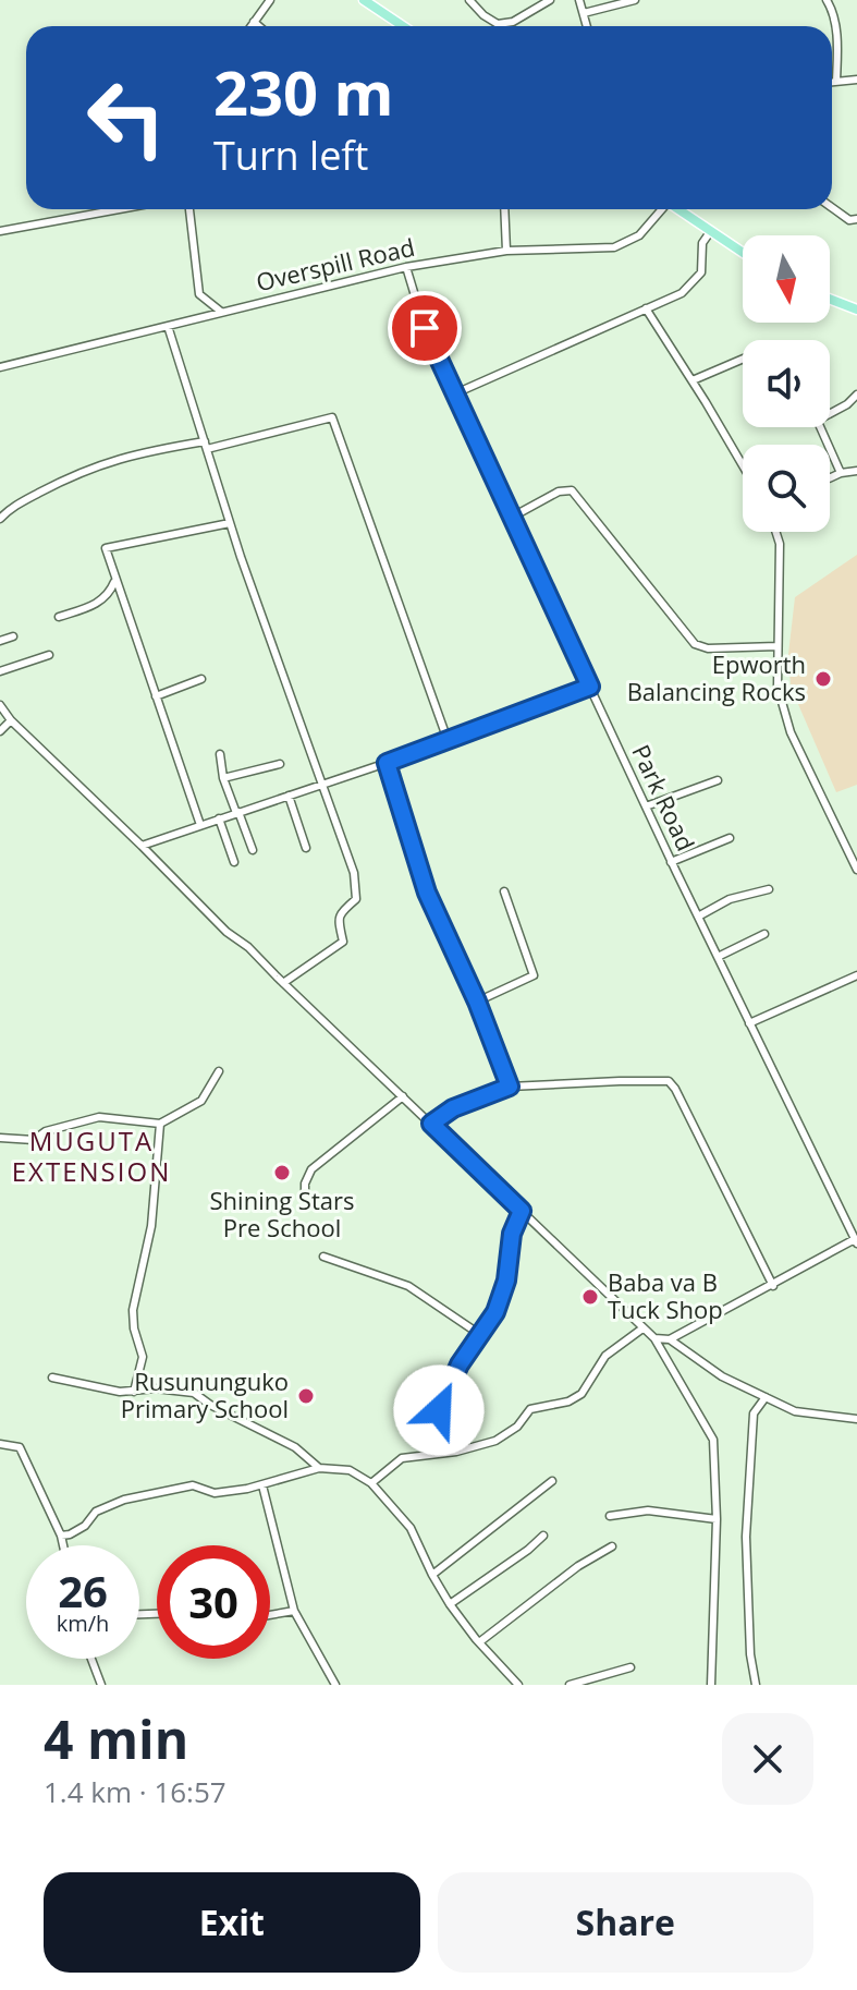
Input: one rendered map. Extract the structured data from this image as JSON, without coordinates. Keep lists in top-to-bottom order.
{
  "streets": {
    "street": ["Overspill Road", "Park Road"]
  },
  "crossings": [
    ["Overspill Road", "Park Road"]
  ],
  "districts": ["MUGUTA EXTENSION"],
  "places": [
    "Epworth Balancing Rocks",
    "Shining Stars Pre School",
    "Baba va B Tuck Shop",
    "Rusununguko Primary School"
  ],
  "north": "bottom",
  "page": {
    "turn": ["230 m", "Turn left"],
    "speed": "26 km/h",
    "limit": "30",
    "heading": ["4 min", "1.4 km · 16:57"],
    "buttons": ["Exit", "Share"]
  }
}
